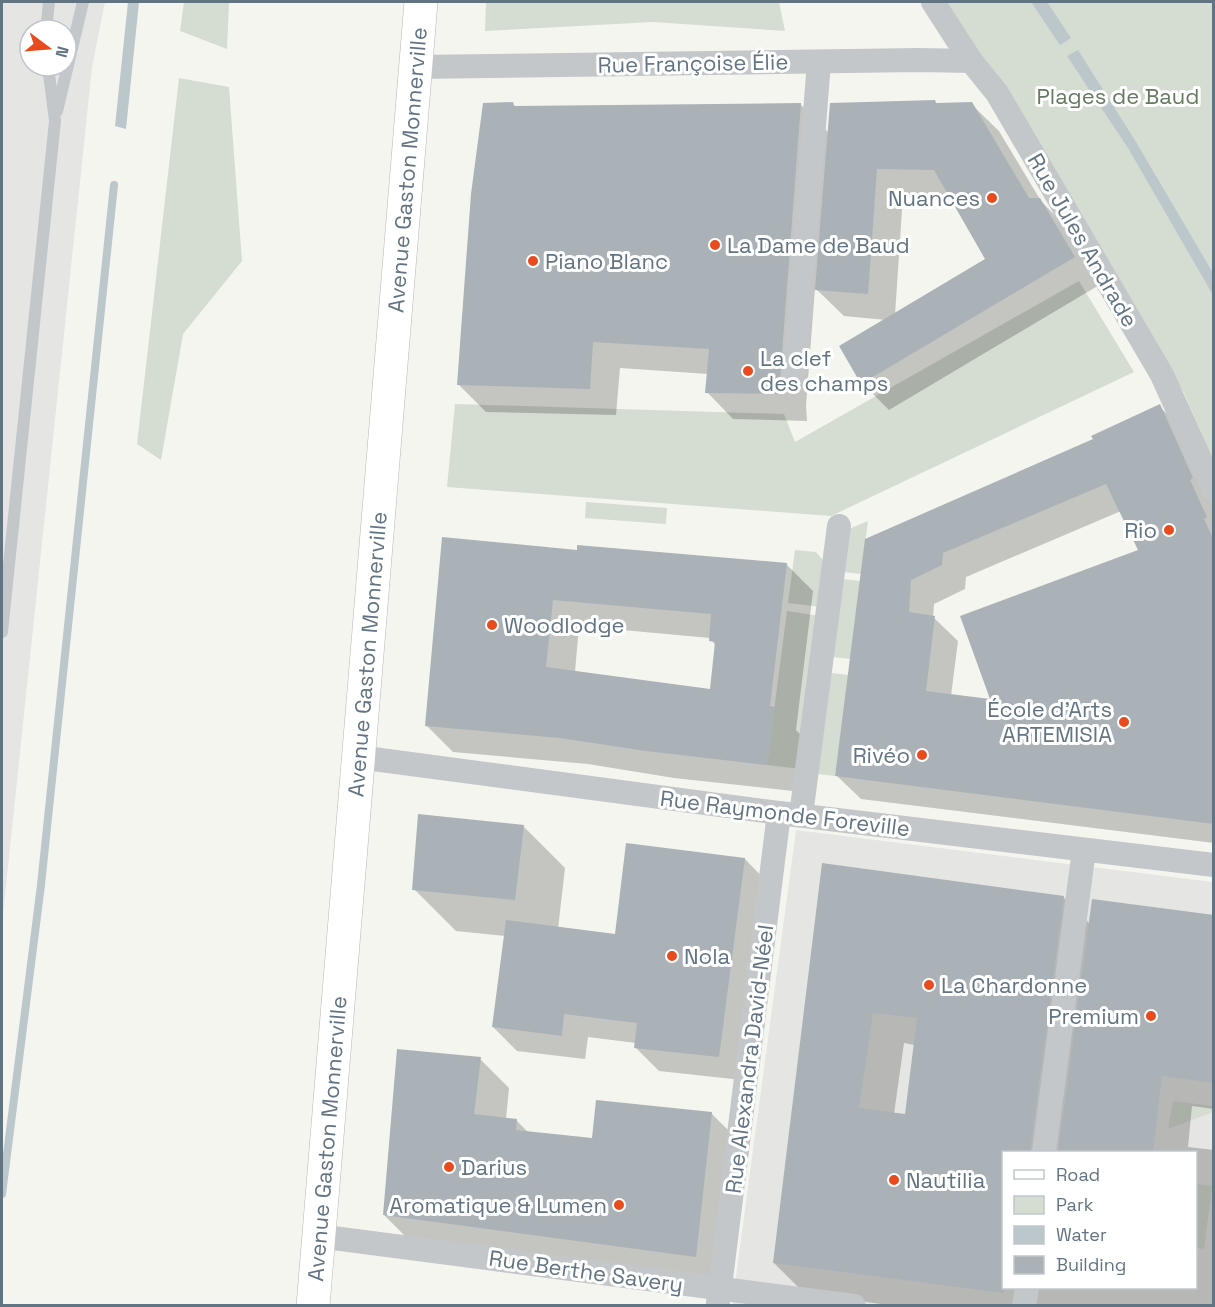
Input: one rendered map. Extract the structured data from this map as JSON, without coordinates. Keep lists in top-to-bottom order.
{
  "streets": {
    "street": [
      "Rue Françoise Élie",
      "Avenue Gaston Monnerville",
      "Rue Jules Andrade",
      "Rue Raymonde Foreville",
      "Rue Alexandra David-Néel",
      "Rue Berthe Savery"
    ]
  },
  "crossings": [
    ["Rue Françoise Élie", "Avenue Gaston Monnerville"],
    ["Rue Françoise Élie", "Rue Jules Andrade"],
    ["Avenue Gaston Monnerville", "Rue Raymonde Foreville"],
    ["Avenue Gaston Monnerville", "Rue Berthe Savery"],
    ["Rue Raymonde Foreville", "Rue Alexandra David-Néel"],
    ["Rue Alexandra David-Néel", "Rue Berthe Savery"]
  ],
  "parks": ["Plages de Baud"],
  "places": [
    "Nuances",
    "La Dame de Baud",
    "Piano Blanc",
    "La clef des champs",
    "Rio",
    "Woodlodge",
    "École d'Arts ARTEMISIA",
    "Rivéo",
    "Nola",
    "La Chardonne",
    "Premium",
    "Darius",
    "Nautilia",
    "Aromatique & Lumen"
  ],
  "legend": [
    "Road",
    "Park",
    "Water",
    "Building"
  ],
  "north": "right"
}
